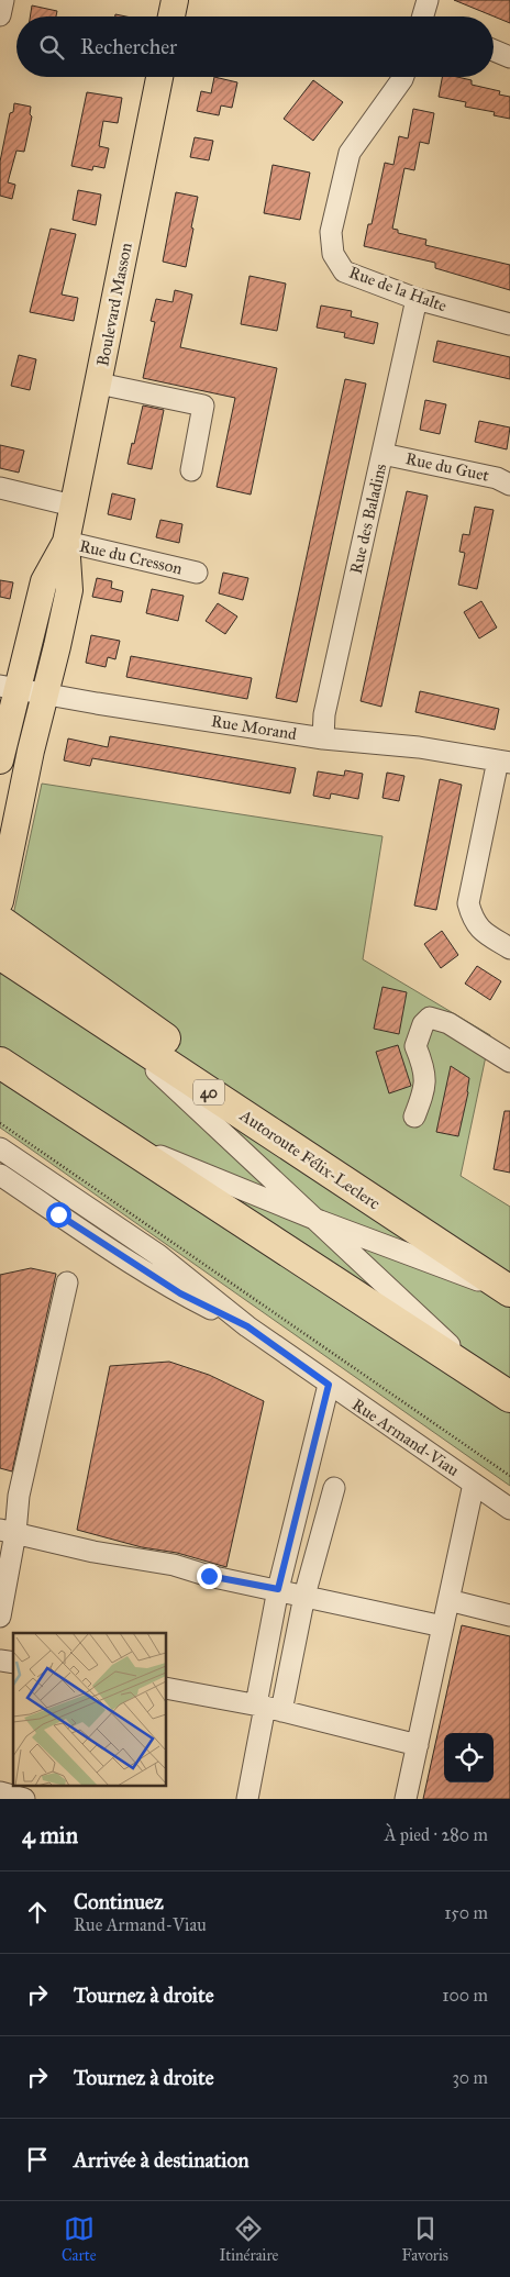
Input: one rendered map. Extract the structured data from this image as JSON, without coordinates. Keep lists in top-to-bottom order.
{
  "streets": {
    "highway": ["40", "Autoroute Félix-Leclerc"],
    "main road": ["Boulevard Masson"],
    "street": [
      "Rue de la Halte",
      "Rue du Guet",
      "Rue des Baladins",
      "Rue du Cresson",
      "Rue Morand",
      "Rue Armand-Viau"
    ]
  },
  "crossings": [
    ["Rue de la Halte", "Rue des Baladins"],
    ["Boulevard Masson", "Rue du Cresson"],
    ["Boulevard Masson", "Rue Morand"],
    ["Rue du Guet", "Rue des Baladins"],
    ["Rue des Baladins", "Rue Morand"]
  ],
  "page": {
    "search": "Rechercher",
    "heading": ["4 min", "À pied · 280 m"],
    "list": [
      ["Continuez", "Rue Armand-Viau", "150 m"],
      ["Tournez à droite", "100 m"],
      ["Tournez à droite", "30 m"],
      "Arrivée à destination"
    ],
    "nav": ["Carte", "Itinéraire", "Favoris"]
  }
}
